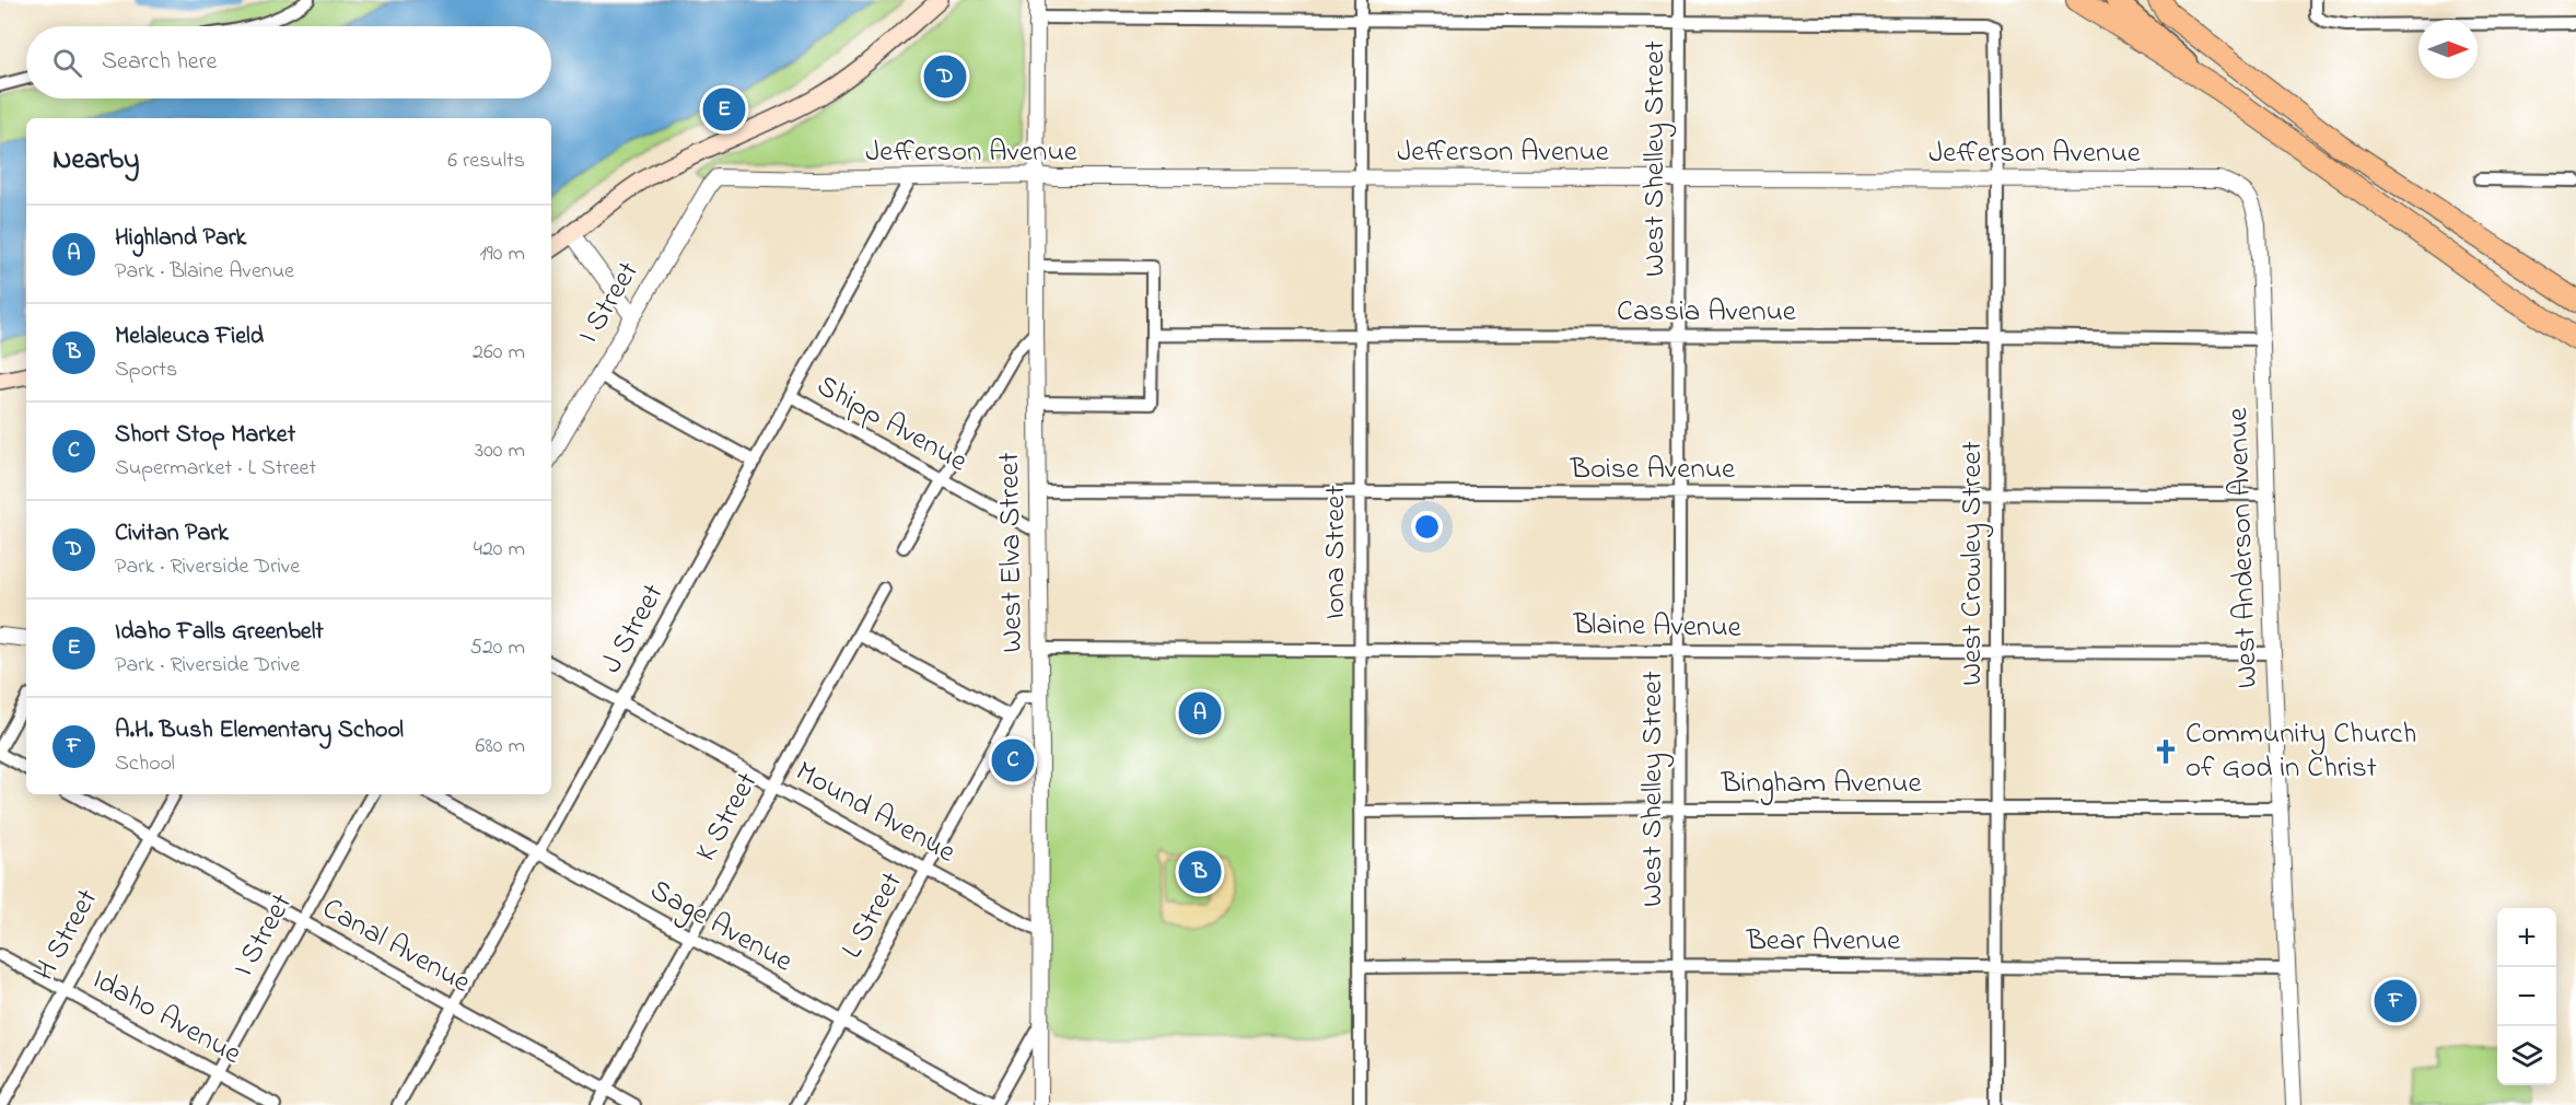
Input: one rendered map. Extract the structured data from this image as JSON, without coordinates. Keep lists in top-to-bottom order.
{
  "streets": {
    "street": [
      "Jefferson Avenue",
      "West Shelley Street",
      "I Street",
      "Cassia Avenue",
      "Shipp Avenue",
      "Boise Avenue",
      "West Anderson Avenue",
      "West Elva Street",
      "Iona Street",
      "West Crowley Street",
      "Blaine Avenue",
      "J Street",
      "Bingham Avenue",
      "Mound Avenue",
      "K Street",
      "L Street",
      "Sage Avenue",
      "H Street",
      "Bear Avenue",
      "Canal Avenue",
      "Idaho Avenue"
    ]
  },
  "crossings": [
    ["Jefferson Avenue", "West Shelley Street"],
    ["Jefferson Avenue", "I Street"],
    ["Jefferson Avenue", "West Anderson Avenue"],
    ["Jefferson Avenue", "West Elva Street"],
    ["Jefferson Avenue", "Iona Street"],
    ["Jefferson Avenue", "West Crowley Street"],
    ["Jefferson Avenue", "J Street"],
    ["West Shelley Street", "Cassia Avenue"],
    ["West Shelley Street", "Boise Avenue"],
    ["West Shelley Street", "West Crowley Street"],
    ["West Shelley Street", "Blaine Avenue"],
    ["West Shelley Street", "Bingham Avenue"],
    ["West Shelley Street", "Bear Avenue"],
    ["I Street", "Canal Avenue"],
    ["I Street", "Idaho Avenue"],
    ["Cassia Avenue", "West Anderson Avenue"],
    ["Cassia Avenue", "Iona Street"],
    ["Cassia Avenue", "West Crowley Street"],
    ["Shipp Avenue", "West Elva Street"],
    ["Shipp Avenue", "J Street"],
    ["Boise Avenue", "West Anderson Avenue"],
    ["Boise Avenue", "West Elva Street"],
    ["Boise Avenue", "Iona Street"],
    ["Boise Avenue", "West Crowley Street"],
    ["West Anderson Avenue", "Blaine Avenue"],
    ["West Anderson Avenue", "Bingham Avenue"],
    ["West Anderson Avenue", "Bear Avenue"],
    ["West Elva Street", "Blaine Avenue"],
    ["West Elva Street", "Mound Avenue"],
    ["West Elva Street", "L Street"],
    ["Iona Street", "Blaine Avenue"],
    ["Iona Street", "Bingham Avenue"],
    ["Iona Street", "Bear Avenue"],
    ["West Crowley Street", "Blaine Avenue"],
    ["West Crowley Street", "Bingham Avenue"],
    ["West Crowley Street", "Bear Avenue"],
    ["J Street", "Mound Avenue"],
    ["J Street", "Sage Avenue"],
    ["J Street", "Canal Avenue"],
    ["Mound Avenue", "K Street"],
    ["Mound Avenue", "L Street"],
    ["K Street", "Sage Avenue"],
    ["K Street", "Canal Avenue"],
    ["L Street", "Sage Avenue"],
    ["H Street", "Canal Avenue"],
    ["H Street", "Idaho Avenue"]
  ],
  "places": {
    "church": ["Community Church of God in Christ"]
  },
  "north": "right",
  "page": {
    "search": "Search here",
    "pins": [
      "D",
      "E",
      "A",
      "C",
      "B",
      "F"
    ],
    "heading": ["Nearby", "6 results"],
    "list": [
      {
        "mark": "A",
        "name": "Highland Park",
        "note": "Park · Blaine Avenue",
        "value": "190 m"
      },
      {
        "mark": "B",
        "name": "Melaleuca Field",
        "note": "Sports",
        "value": "260 m"
      },
      {
        "mark": "C",
        "name": "Short Stop Market",
        "note": "Supermarket · L Street",
        "value": "300 m"
      },
      {
        "mark": "D",
        "name": "Civitan Park",
        "note": "Park · Riverside Drive",
        "value": "420 m"
      },
      {
        "mark": "E",
        "name": "Idaho Falls Greenbelt",
        "note": "Park · Riverside Drive",
        "value": "520 m"
      },
      {
        "mark": "F",
        "name": "A.H. Bush Elementary School",
        "note": "School",
        "value": "680 m"
      }
    ],
    "map_buttons": ["+", "−"]
  }
}
